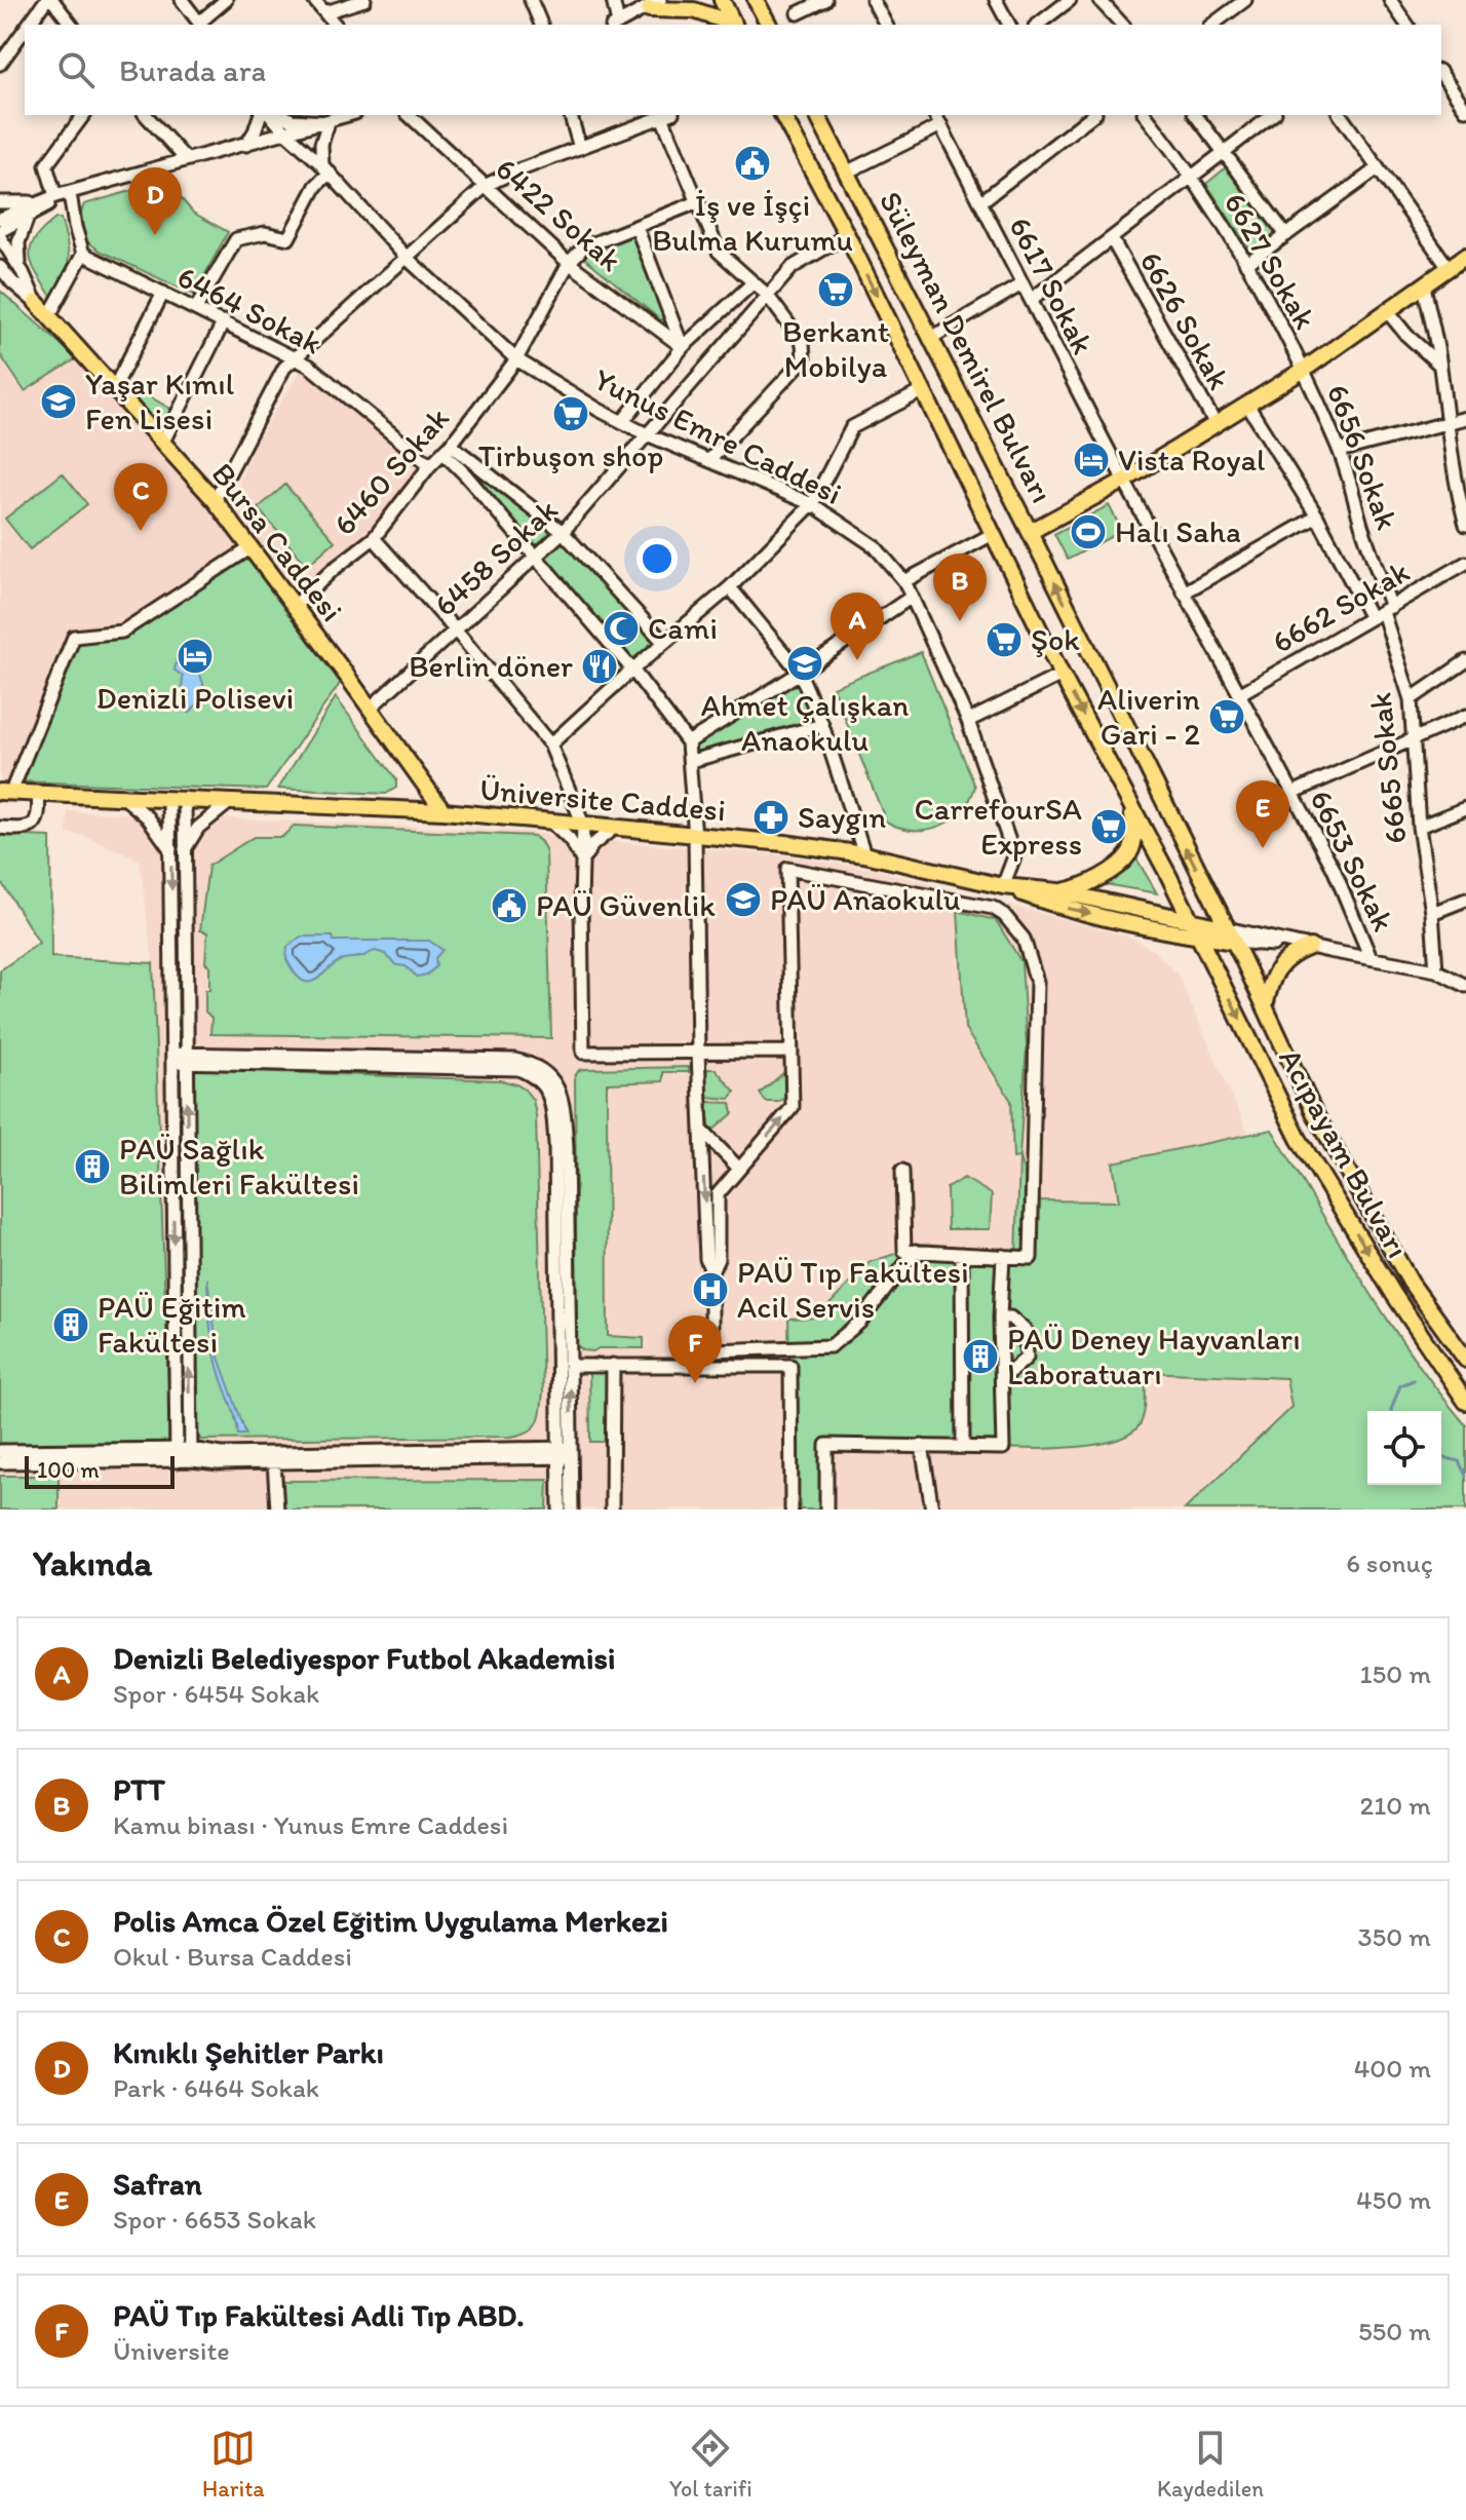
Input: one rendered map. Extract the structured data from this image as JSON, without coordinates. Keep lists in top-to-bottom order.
{
  "streets": {
    "main road": [
      "Süleyman Demirel Bulvarı",
      "Bursa Caddesi",
      "Üniversite Caddesi",
      "Acıpayam Bulvarı"
    ],
    "street": [
      "6422 Sokak",
      "6627 Sokak",
      "6617 Sokak",
      "6464 Sokak",
      "6626 Sokak",
      "Yunus Emre Caddesi",
      "6656 Sokak",
      "6460 Sokak",
      "6458 Sokak",
      "6662 Sokak",
      "6665 Sokak",
      "6653 Sokak"
    ]
  },
  "crossings": [
    ["6422 Sokak", "6460 Sokak"],
    ["6627 Sokak", "6656 Sokak"],
    ["6617 Sokak", "6653 Sokak"],
    ["6464 Sokak", "6460 Sokak"],
    ["Süleyman Demirel Bulvarı", "6458 Sokak"],
    ["Süleyman Demirel Bulvarı", "Üniversite Caddesi"],
    ["Süleyman Demirel Bulvarı", "Acıpayam Bulvarı"],
    ["Yunus Emre Caddesi", "6460 Sokak"],
    ["Yunus Emre Caddesi", "6458 Sokak"],
    ["Yunus Emre Caddesi", "Üniversite Caddesi"],
    ["6656 Sokak", "6662 Sokak"],
    ["6656 Sokak", "6665 Sokak"],
    ["6460 Sokak", "Bursa Caddesi"],
    ["Bursa Caddesi", "6458 Sokak"],
    ["Bursa Caddesi", "Üniversite Caddesi"],
    ["6662 Sokak", "6665 Sokak"],
    ["6662 Sokak", "6653 Sokak"],
    ["Üniversite Caddesi", "Acıpayam Bulvarı"]
  ],
  "places": {
    "public building": ["İş ve İşçi Bulma Kurumu", "PAÜ Güvenlik"],
    "supermarket": [
      "Berkant Mobilya",
      "Tirbuşon shop",
      "Şok",
      "Aliverin Gari - 2",
      "CarrefourSA Express"
    ],
    "school or university": ["Yaşar Kımıl Fen Lisesi", "Ahmet Çalışkan Anaokulu", "PAÜ Anaokulu"],
    "hotel": ["Vista Royal", "Denizli Polisevi"],
    "sports": ["Halı Saha"],
    "mosque": ["Cami"],
    "restaurant": ["Berlin döner"],
    "pharmacy": ["Saygın"],
    "building": ["PAÜ Sağlık Bilimleri Fakültesi", "PAÜ Eğitim Fakültesi", "PAÜ Deney Hayvanları Laboratuarı"],
    "hospital": ["PAÜ Tıp Fakültesi Acil Servis"]
  },
  "scale_bar": "100 m",
  "page": {
    "search": "Burada ara",
    "pins": [
      "D",
      "C",
      "B",
      "A",
      "E",
      "F"
    ],
    "scale": "100 m",
    "heading": ["Yakında", "6 sonuç"],
    "list": [
      {
        "mark": "A",
        "name": "Denizli Belediyespor Futbol Akademisi",
        "note": "Spor · 6454 Sokak",
        "value": "150 m"
      },
      {
        "mark": "B",
        "name": "PTT",
        "note": "Kamu binası · Yunus Emre Caddesi",
        "value": "210 m"
      },
      {
        "mark": "C",
        "name": "Polis Amca Özel Eğitim Uygulama Merkezi",
        "note": "Okul · Bursa Caddesi",
        "value": "350 m"
      },
      {
        "mark": "D",
        "name": "Kınıklı Şehitler Parkı",
        "note": "Park · 6464 Sokak",
        "value": "400 m"
      },
      {
        "mark": "E",
        "name": "Safran",
        "note": "Spor · 6653 Sokak",
        "value": "450 m"
      },
      {
        "mark": "F",
        "name": "PAÜ Tıp Fakültesi Adli Tıp ABD.",
        "note": "Üniversite",
        "value": "550 m"
      }
    ],
    "nav": ["Harita", "Yol tarifi", "Kaydedilen"]
  }
}
